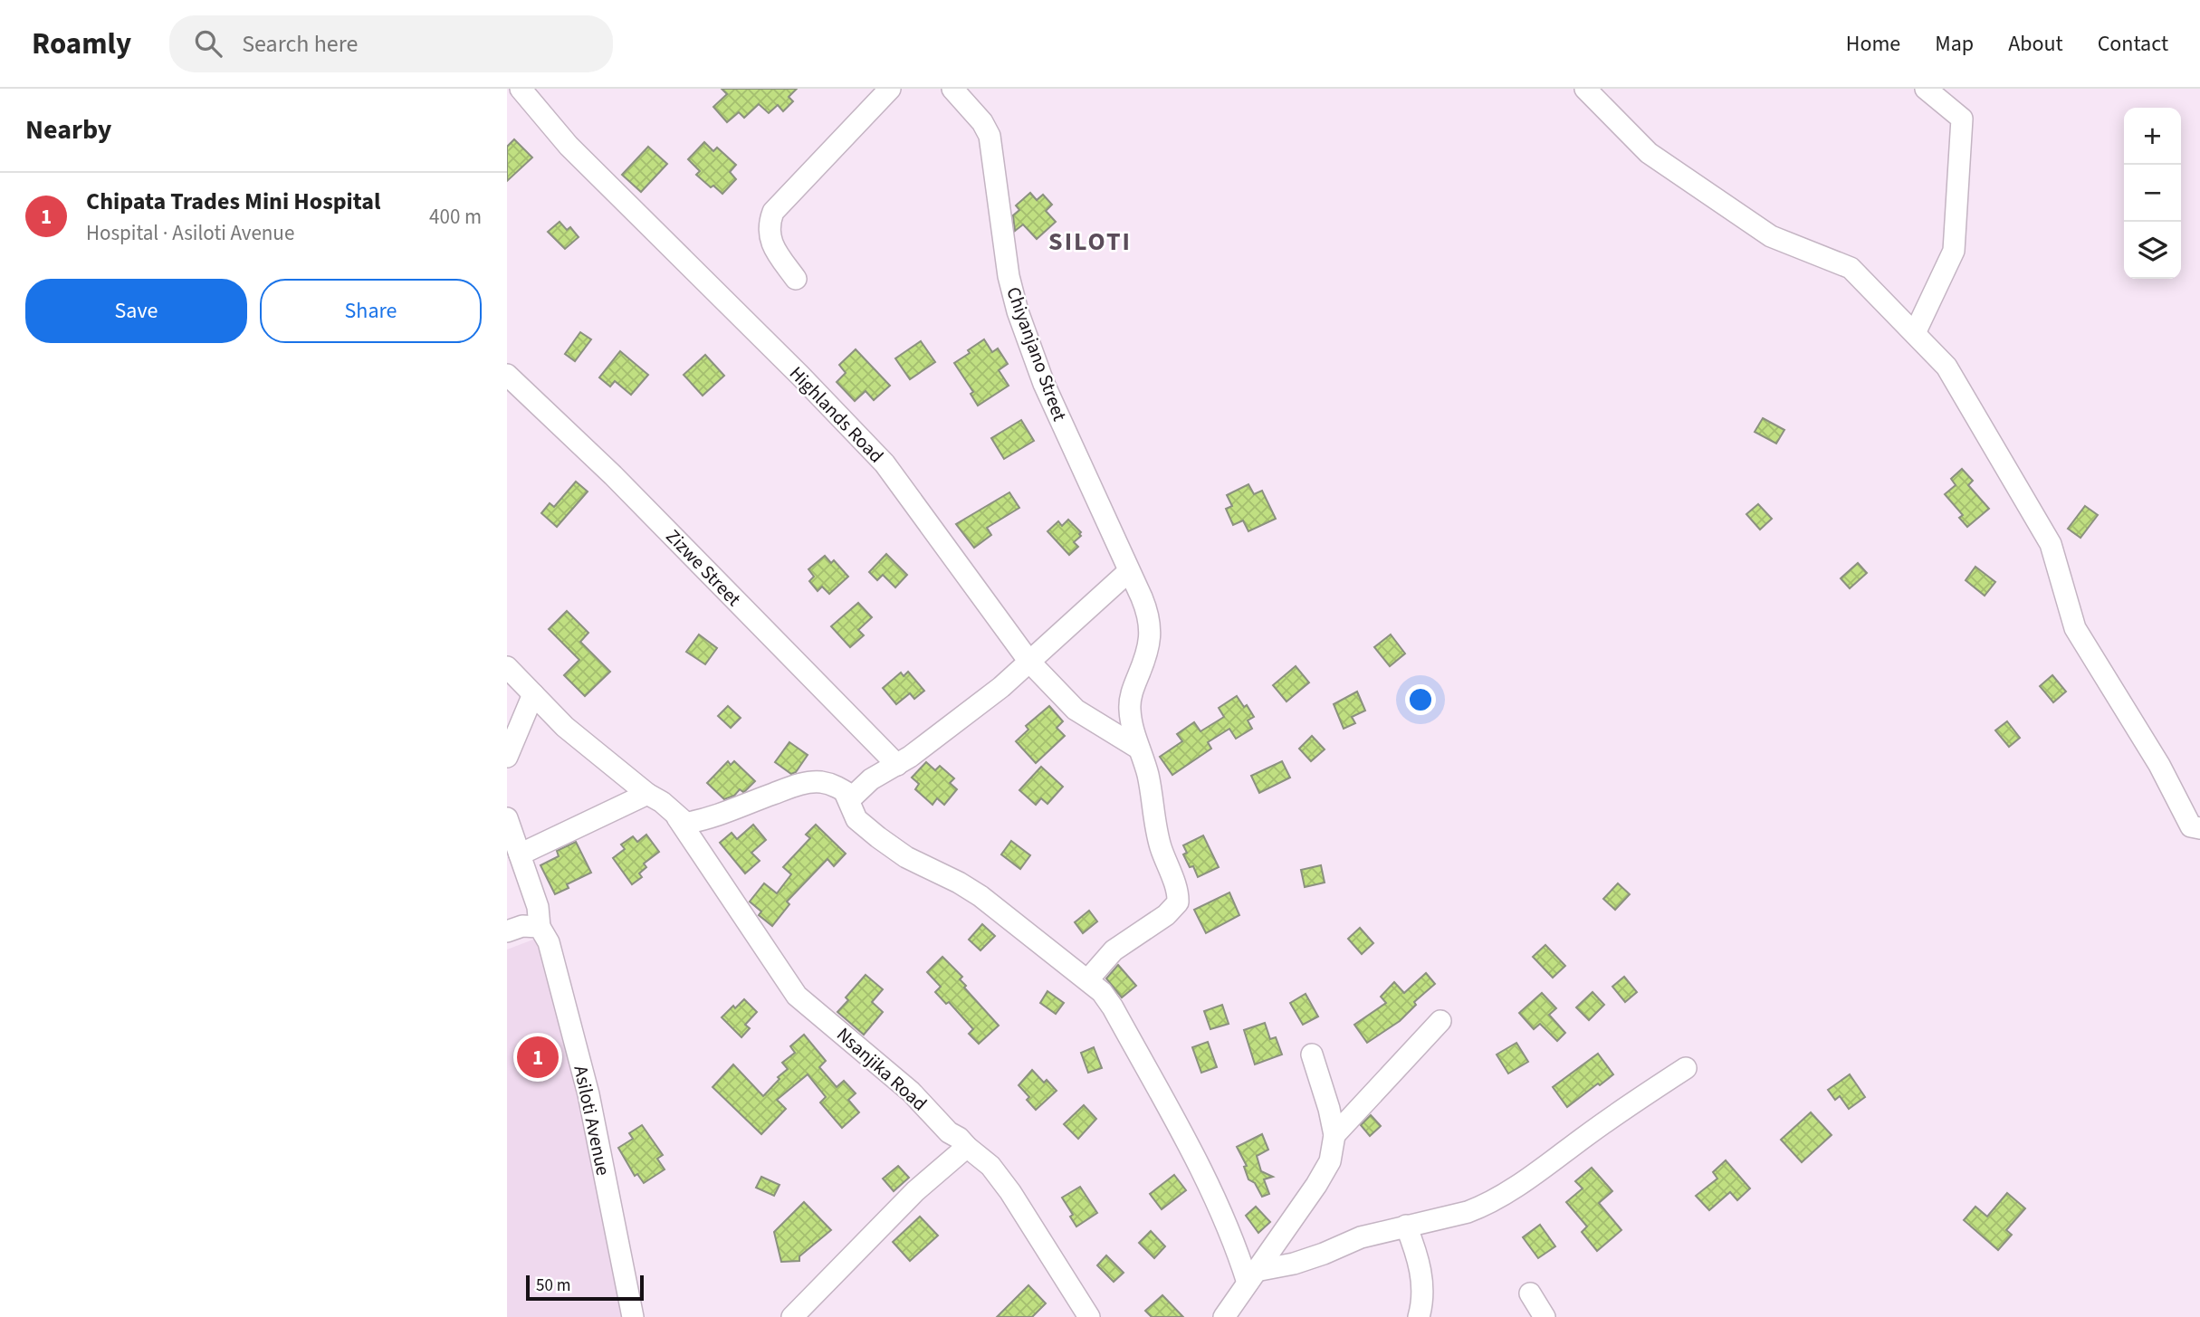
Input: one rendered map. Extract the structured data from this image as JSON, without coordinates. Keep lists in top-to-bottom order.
{
  "streets": {
    "street": [
      "Chiyanjano Street",
      "Highlands Road",
      "Zizwe Street",
      "Nsanjika Road",
      "Asiloti Avenue"
    ]
  },
  "crossings": [
    ["Chiyanjano Street", "Highlands Road"]
  ],
  "districts": ["SILOTI"],
  "scale_bar": "50 m",
  "page": {
    "header": "Roamly",
    "search": "Search here",
    "nav": [
      "Home",
      "Map",
      "About",
      "Contact"
    ],
    "heading": "Nearby",
    "map_buttons": ["+", "−"],
    "list": [
      {
        "mark": "1",
        "name": "Chipata Trades Mini Hospital",
        "note": "Hospital · Asiloti Avenue",
        "value": "400 m"
      }
    ],
    "buttons": ["Save", "Share"],
    "pins": "1",
    "scale": "50 m"
  }
}
